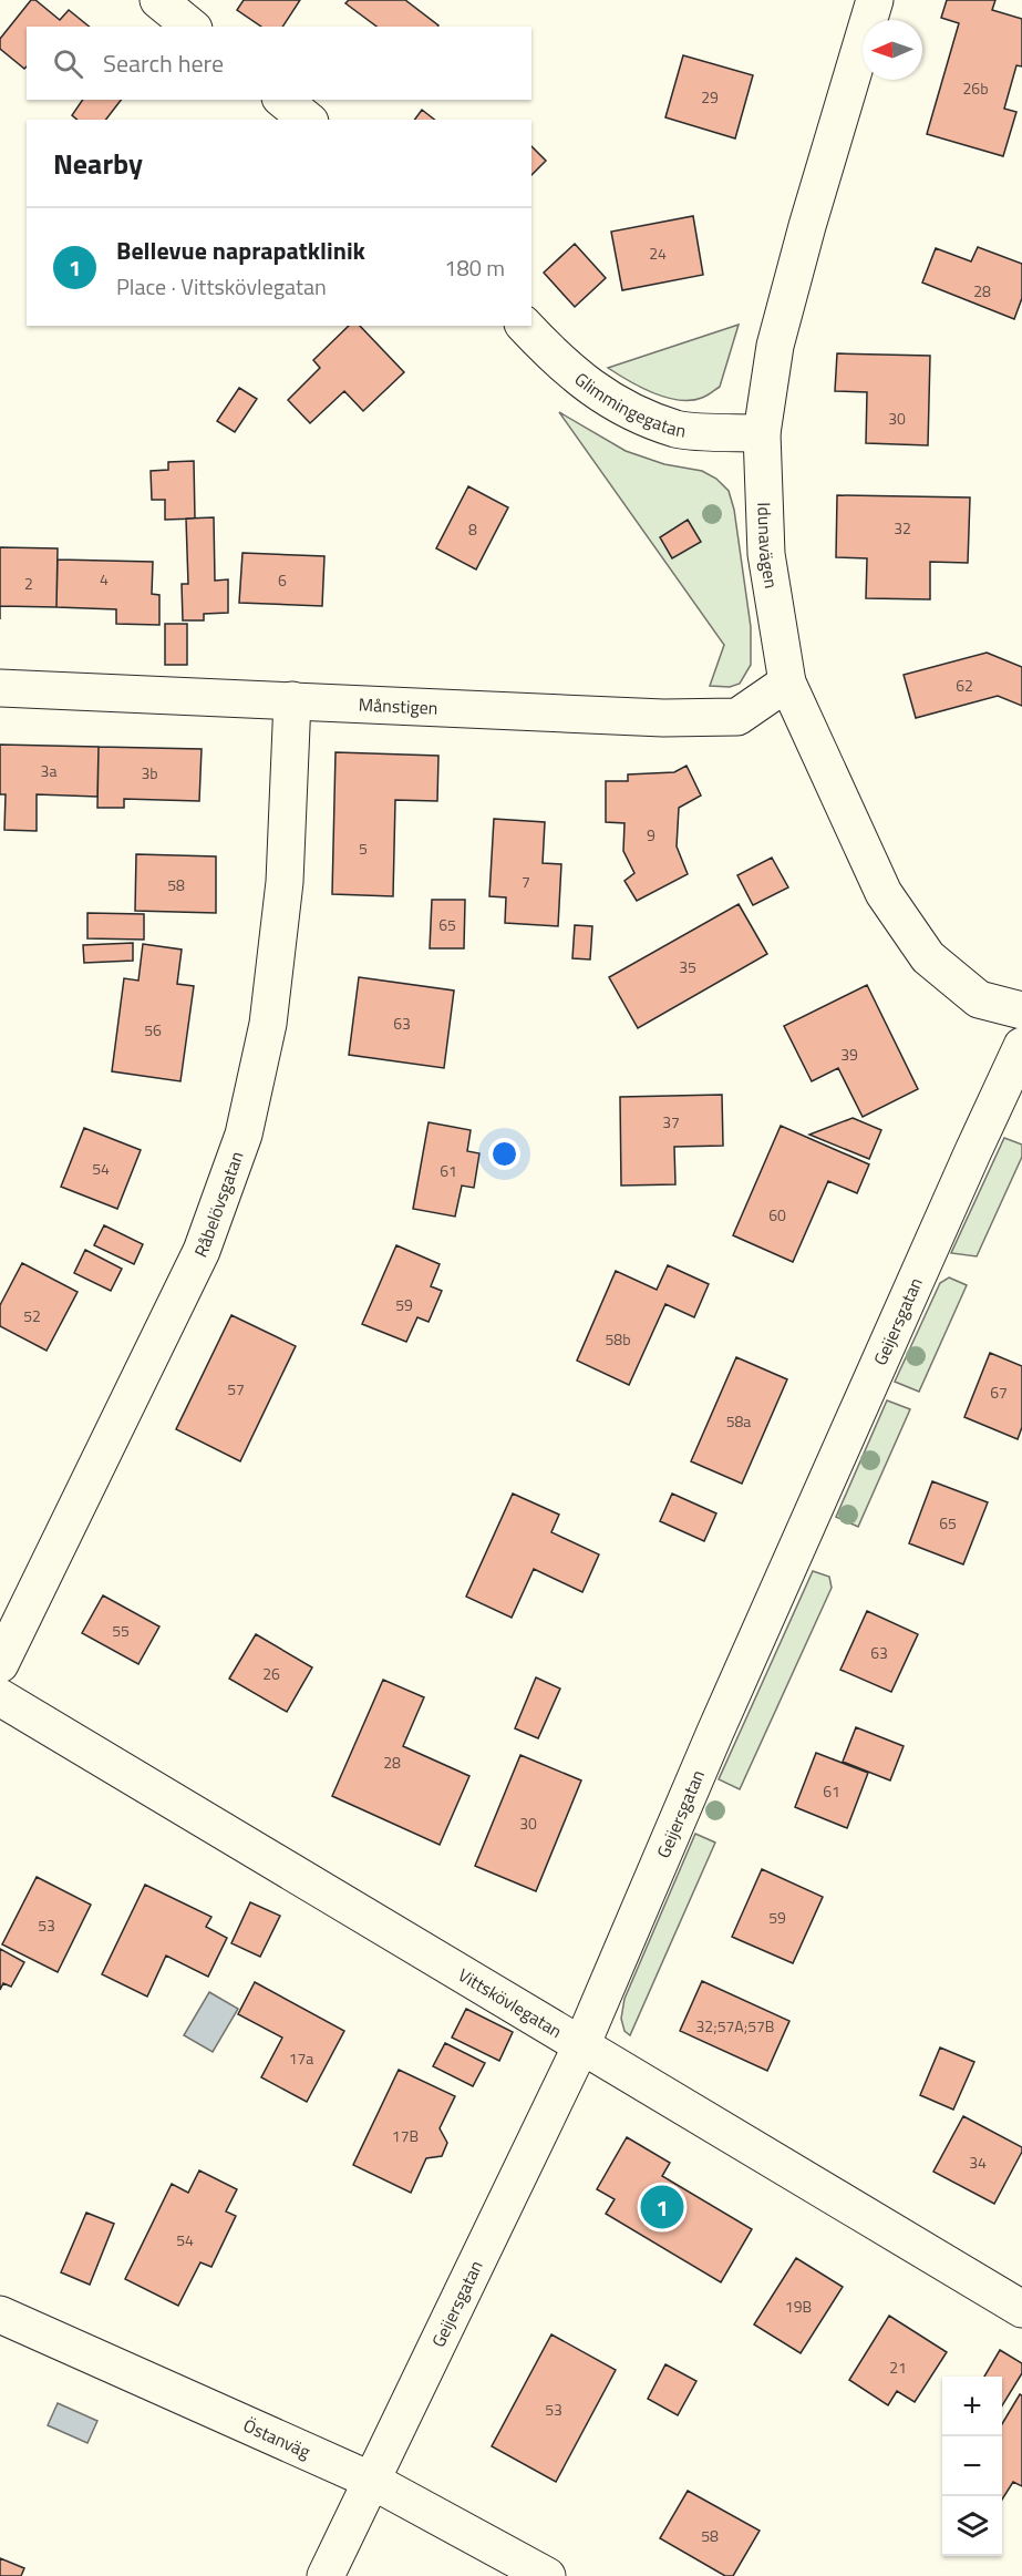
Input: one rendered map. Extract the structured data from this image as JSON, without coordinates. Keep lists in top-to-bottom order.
{
  "streets": {
    "street": [
      "Glimmingegatan",
      "Idunavägen",
      "Månstigen",
      "Råbelövsgatan",
      "Geijersgatan",
      "Vittskövlegatan",
      "Östanväg"
    ]
  },
  "crossings": [
    ["Glimmingegatan", "Idunavägen"],
    ["Idunavägen", "Månstigen"],
    ["Månstigen", "Råbelövsgatan"],
    ["Geijersgatan", "Vittskövlegatan"],
    ["Geijersgatan", "Östanväg"]
  ],
  "house_numbers": [
    "26b",
    "29",
    "24",
    "28",
    "30",
    "32",
    "8",
    "4",
    "6",
    "2",
    "62",
    "3a",
    "3b",
    "9",
    "5",
    "7",
    "58",
    "65",
    "35",
    "63",
    "56",
    "39",
    "37",
    "54",
    "61",
    "60",
    "59",
    "52",
    "58b",
    "57",
    "67",
    "58a",
    "65",
    "55",
    "63",
    "26",
    "28",
    "61",
    "30",
    "59",
    "53",
    "32;57A;57B",
    "17a",
    "17B",
    "34",
    "54",
    "19B",
    "21",
    "53",
    "58"
  ],
  "north": "left",
  "page": {
    "search": "Search here",
    "heading": "Nearby",
    "list": [
      {
        "mark": "1",
        "name": "Bellevue naprapatklinik",
        "note": "Place · Vittskövlegatan",
        "value": "180 m"
      }
    ],
    "pins": "1",
    "map_buttons": ["+", "−"]
  }
}
